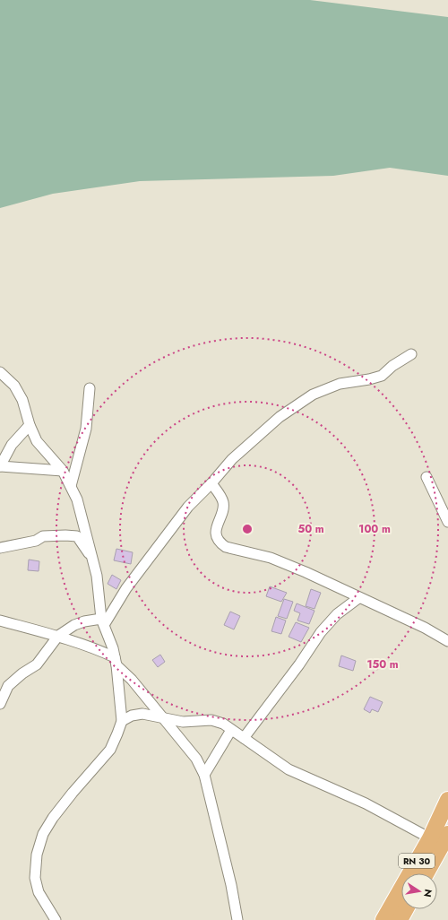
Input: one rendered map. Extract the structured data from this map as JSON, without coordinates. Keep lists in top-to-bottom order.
{
  "streets": {
    "main road": ["RN 30"]
  },
  "north": "right",
  "rings": ["50 m", "100 m", "150 m"]
}
